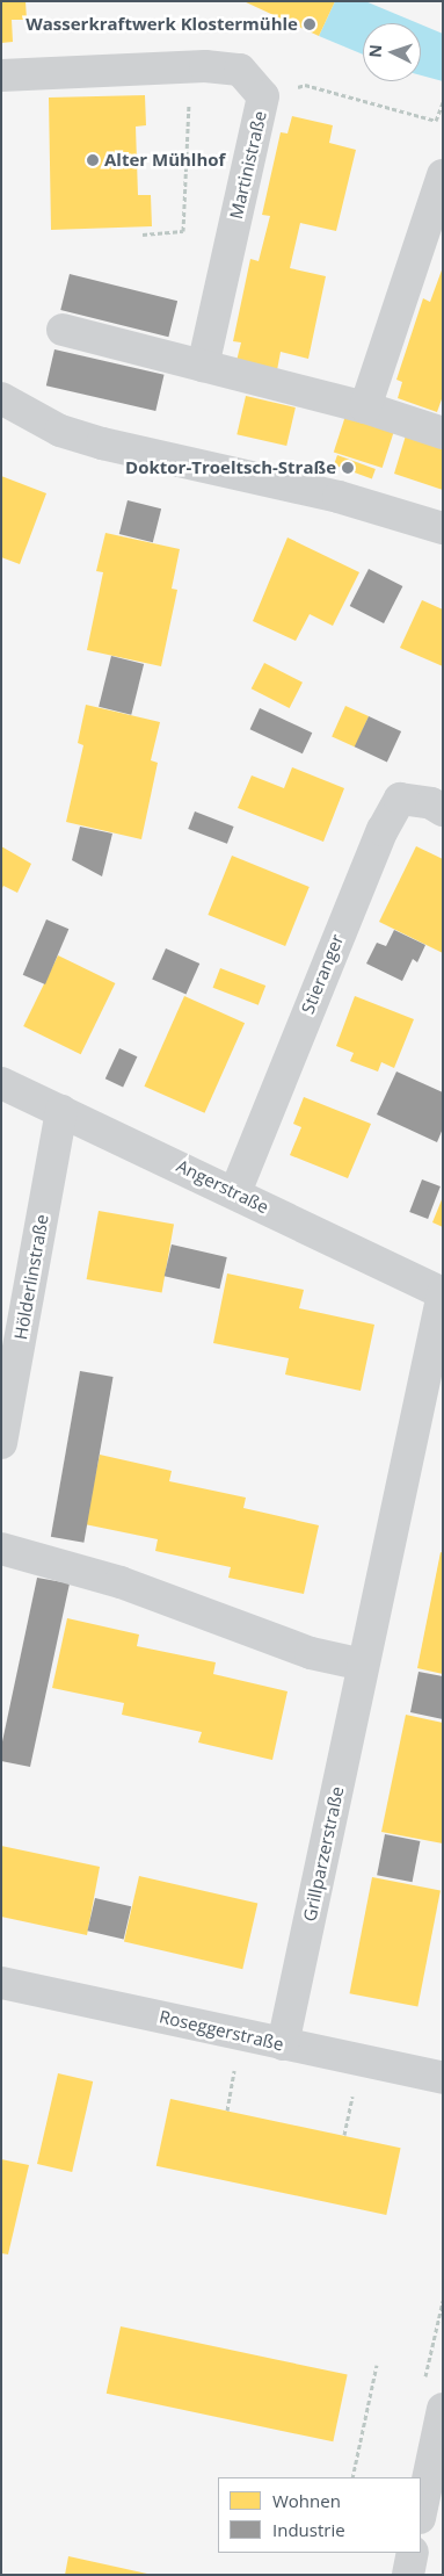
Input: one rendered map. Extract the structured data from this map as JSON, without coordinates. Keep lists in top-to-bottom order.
{
  "streets": {
    "street": [
      "Martinistraße",
      "Stieranger",
      "Angerstraße",
      "Hölderlinstraße",
      "Grillparzerstraße",
      "Roseggerstraße"
    ]
  },
  "crossings": [
    ["Stieranger", "Angerstraße"],
    ["Angerstraße", "Hölderlinstraße"],
    ["Angerstraße", "Grillparzerstraße"],
    ["Grillparzerstraße", "Roseggerstraße"]
  ],
  "places": ["Wasserkraftwerk Klostermühle", "Alter Mühlhof", "Doktor-Troeltsch-Straße"],
  "legend": ["Wohnen", "Industrie"],
  "north": "left"
}
